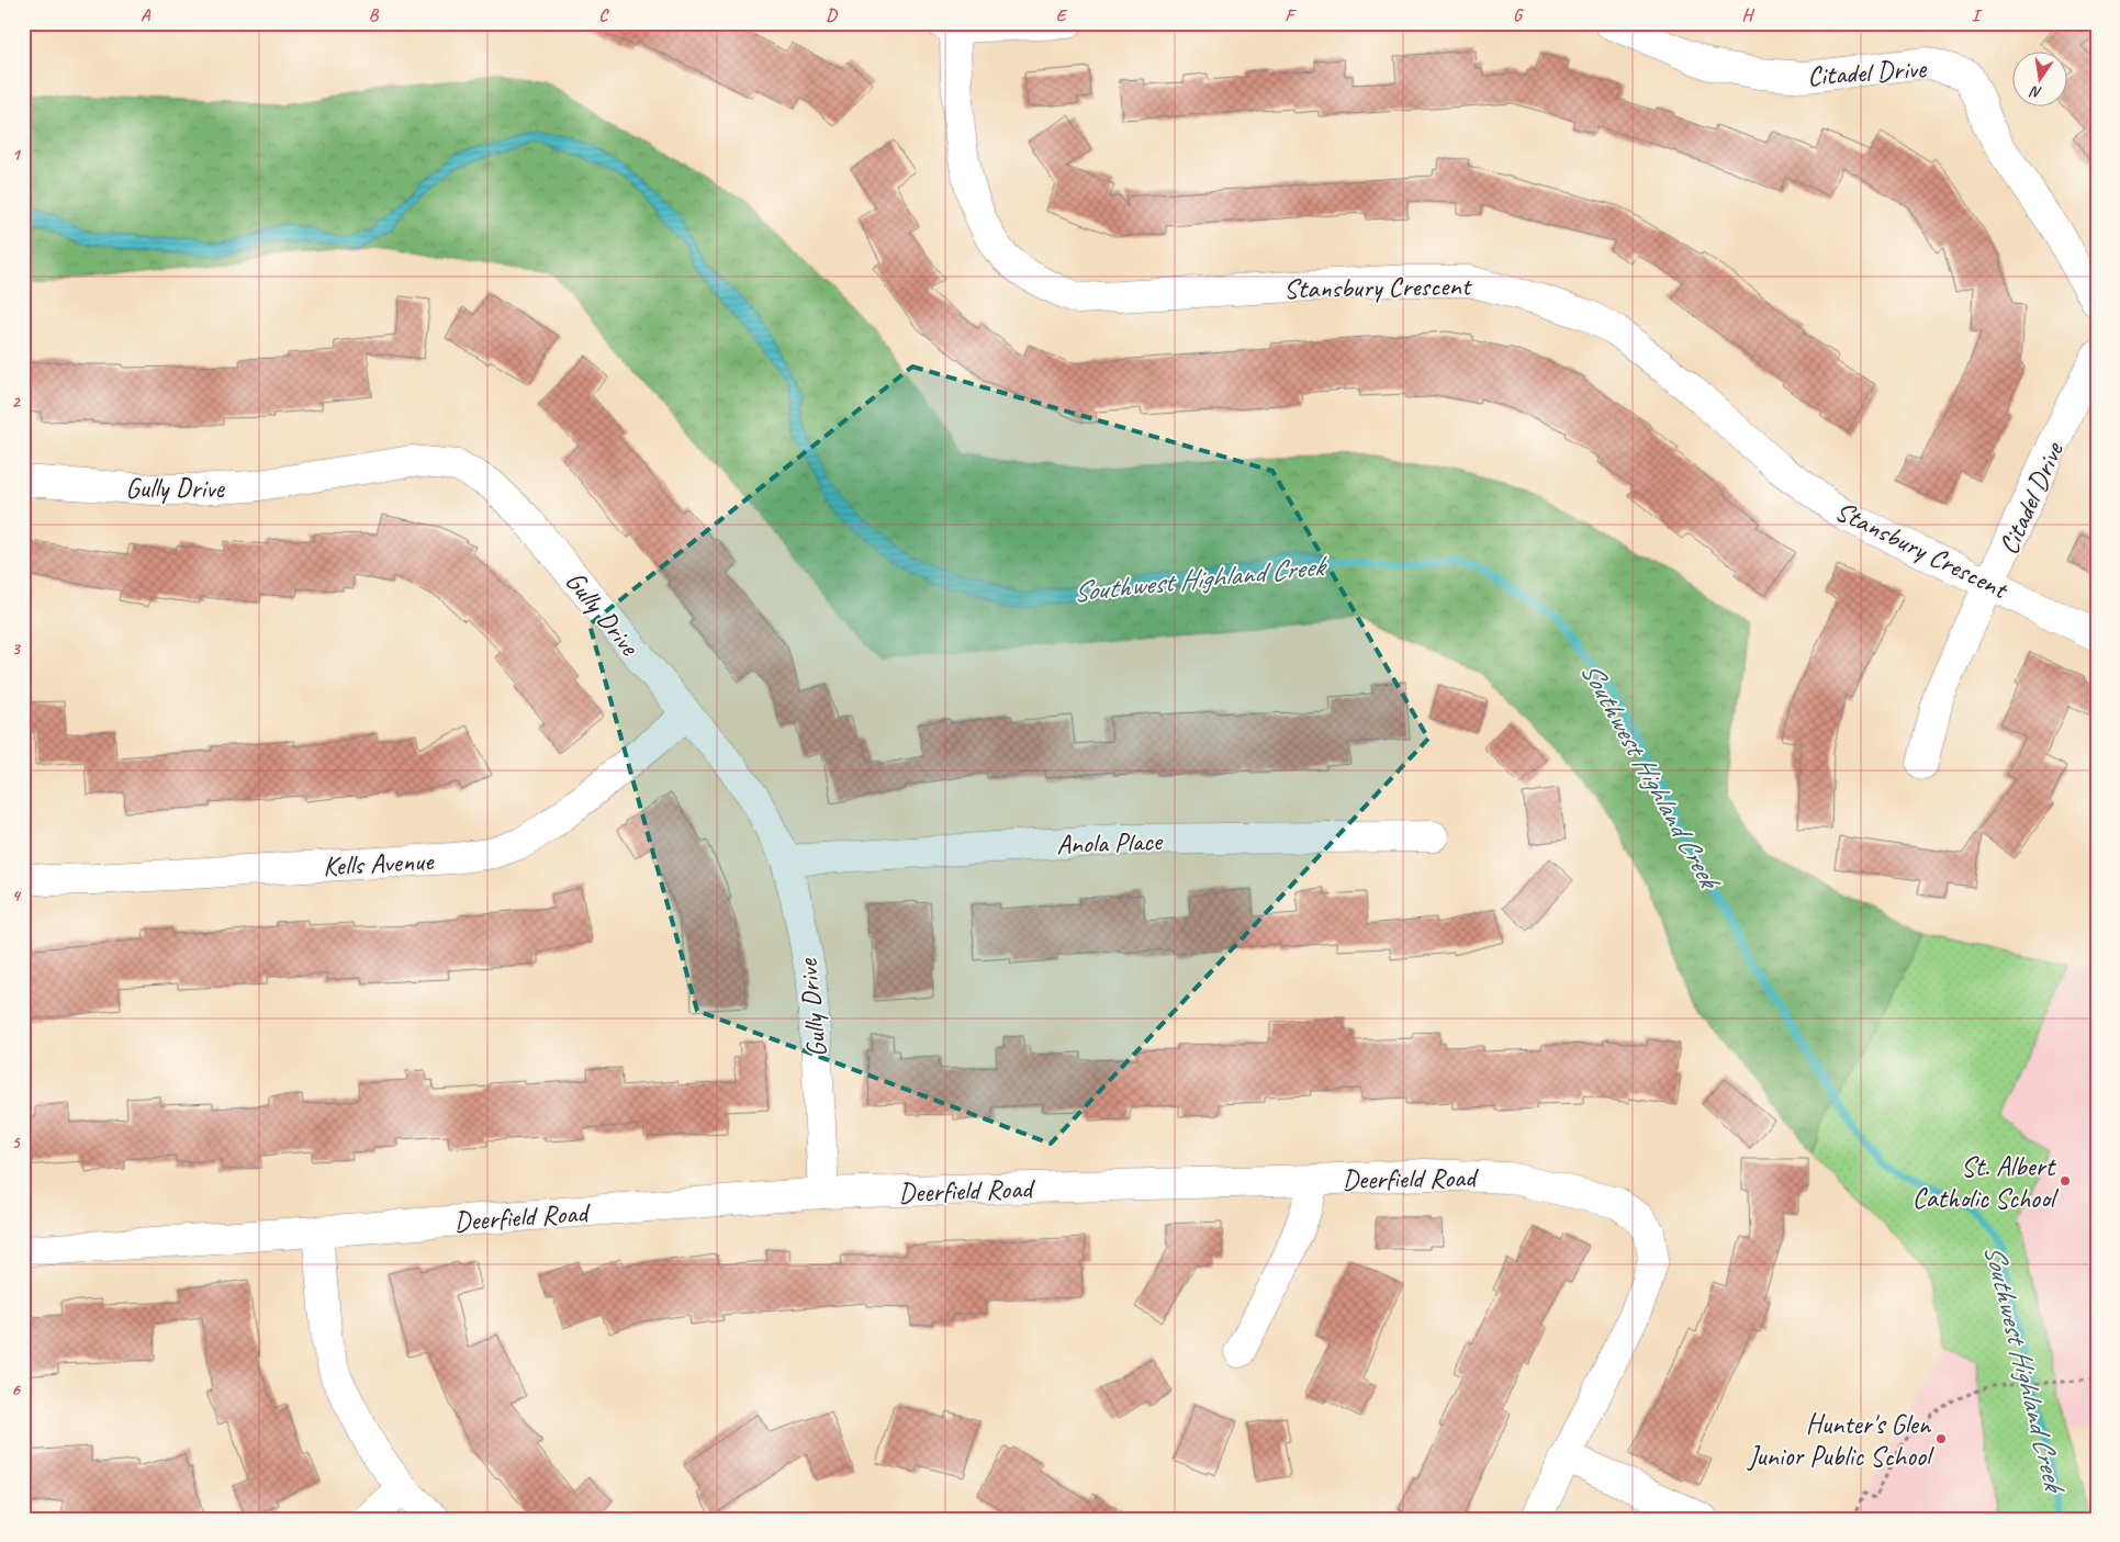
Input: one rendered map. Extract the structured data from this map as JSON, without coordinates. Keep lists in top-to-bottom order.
{
  "streets": {
    "street": [
      "Citadel Drive",
      "Stansbury Crescent",
      "Gully Drive",
      "Anola Place",
      "Kells Avenue",
      "Deerfield Road"
    ]
  },
  "crossings": [
    ["Citadel Drive", "Stansbury Crescent"],
    ["Gully Drive", "Anola Place"],
    ["Gully Drive", "Kells Avenue"],
    ["Gully Drive", "Deerfield Road"]
  ],
  "water": ["Southwest Highland Creek"],
  "places": ["St. Albert Catholic School", "Hunter's Glen Junior Public School"],
  "north": "bottom",
  "grid": {
    "columns": [
      "A",
      "B",
      "C",
      "D",
      "E",
      "F",
      "G",
      "H",
      "I"
    ],
    "rows": [
      "1",
      "2",
      "3",
      "4",
      "5",
      "6"
    ]
  }
}
